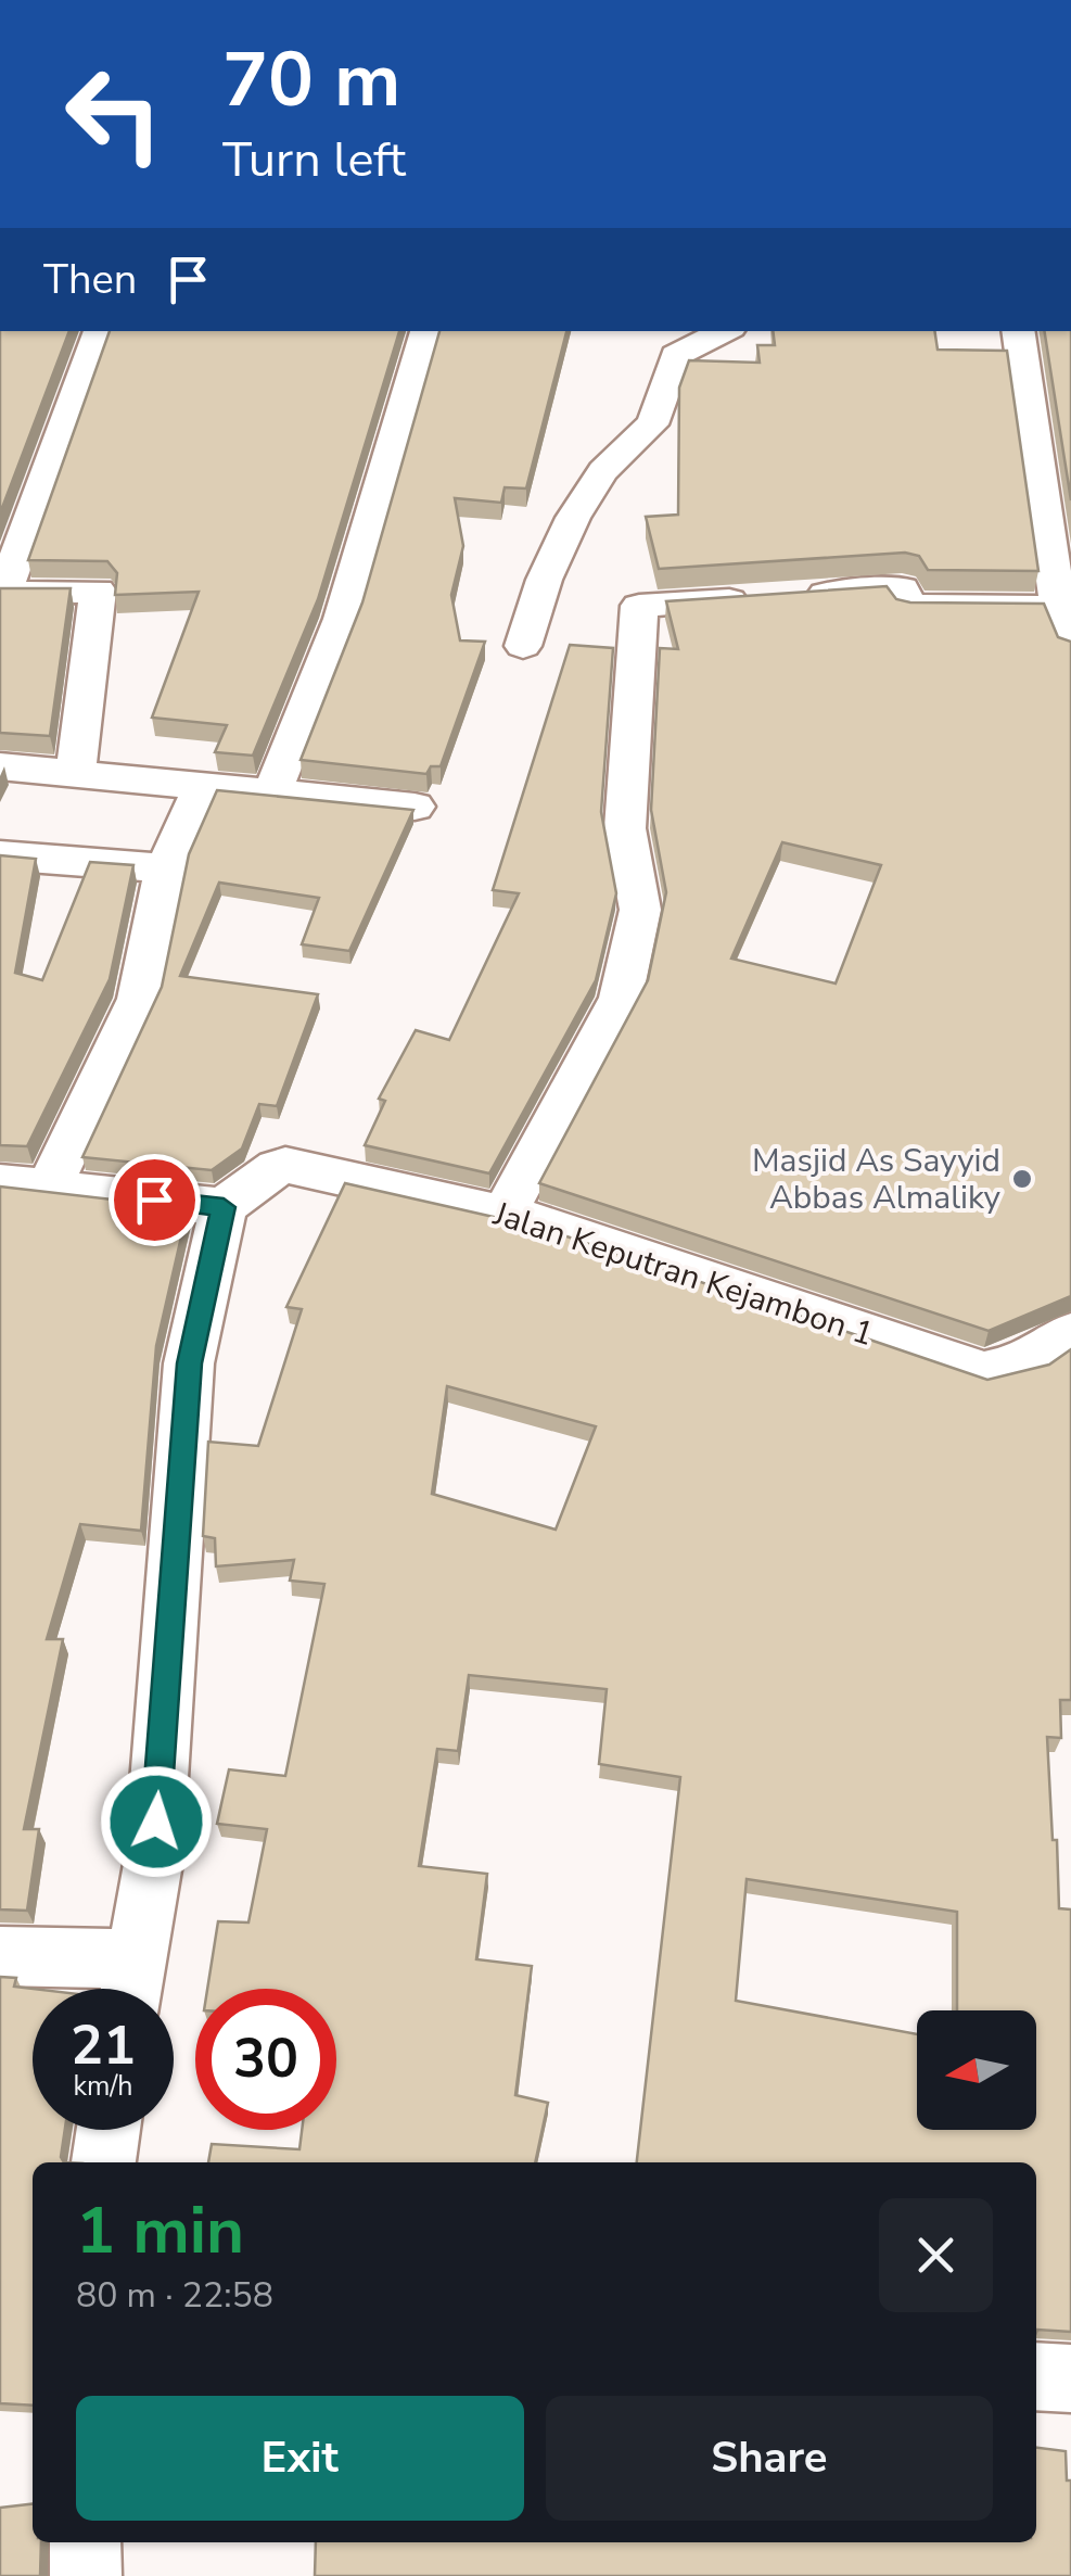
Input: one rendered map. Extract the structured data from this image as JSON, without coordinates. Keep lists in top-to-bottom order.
{
  "streets": {
    "street": ["Jalan Keputran Kejambon 1"]
  },
  "places": ["Masjid As Sayyid Abbas Almaliky"],
  "north": "left",
  "page": {
    "turn": ["70 m", "Turn left"],
    "then": "Then",
    "speed": "21 km/h",
    "limit": "30",
    "heading": ["1 min", "80 m · 22:58"],
    "buttons": ["Exit", "Share"]
  }
}
